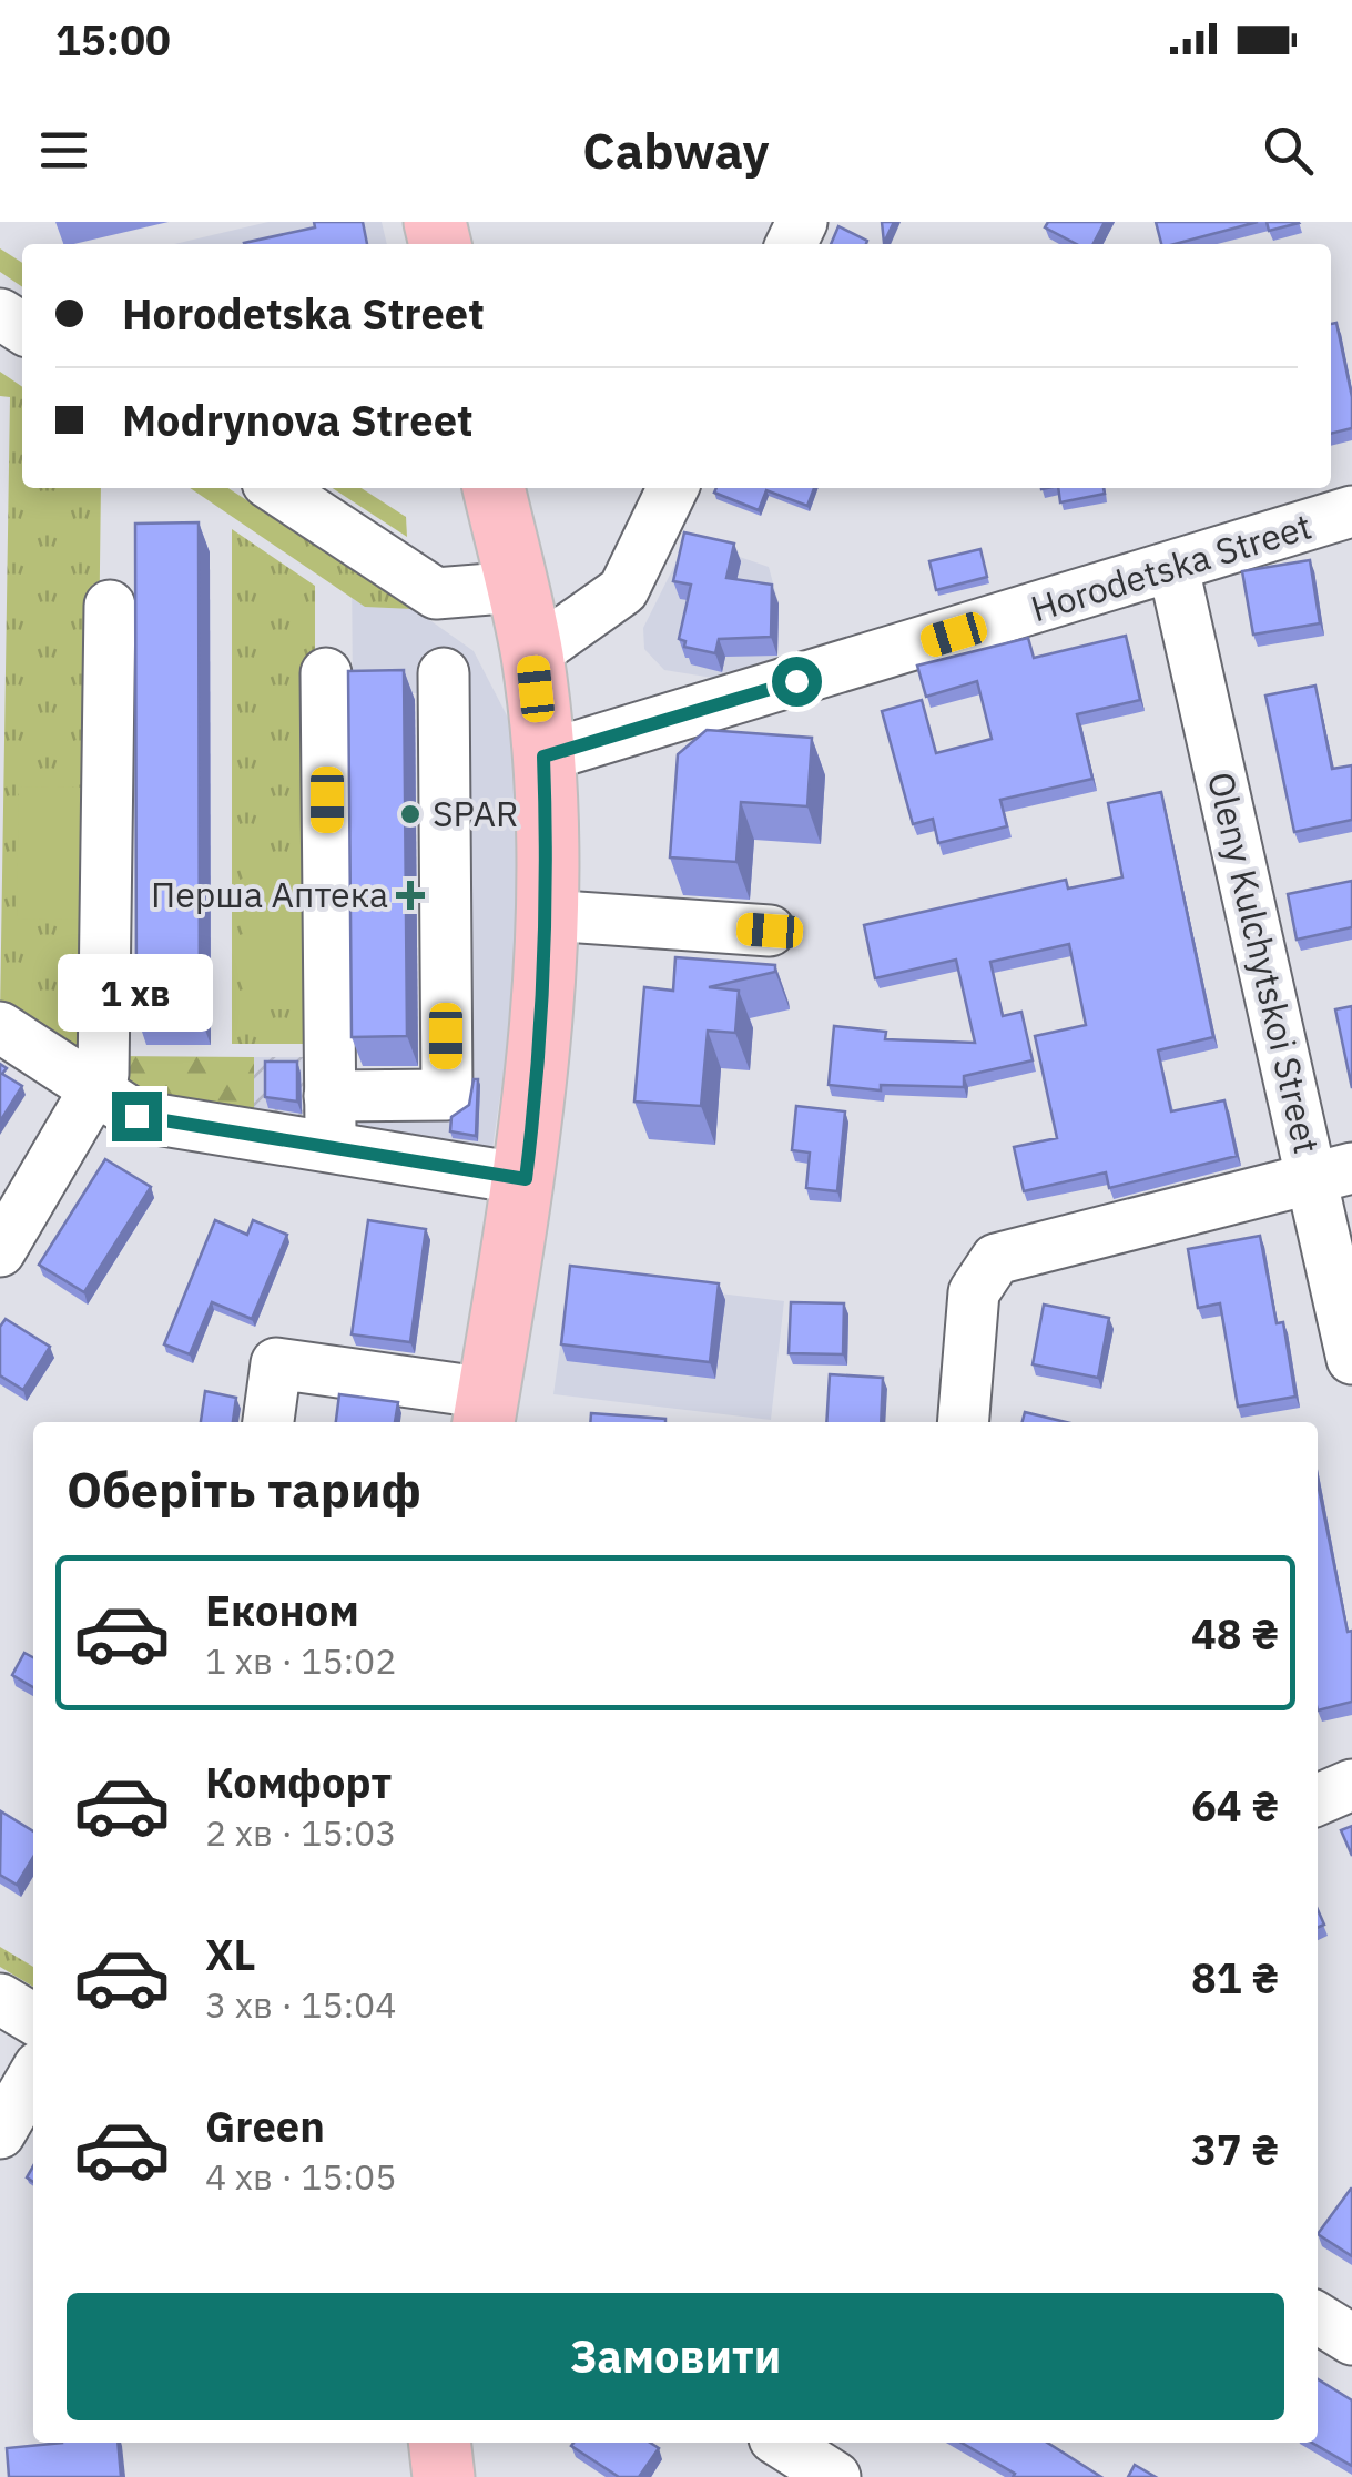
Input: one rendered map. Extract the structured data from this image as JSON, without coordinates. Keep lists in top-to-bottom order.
{
  "streets": {
    "street": ["Horodetska Street", "Oleny Kulchytskoi Street"]
  },
  "crossings": [
    ["Horodetska Street", "Oleny Kulchytskoi Street"]
  ],
  "places": {
    "other": ["SPAR"],
    "health": ["Перша Аптека"]
  },
  "page": {
    "status": "15:00",
    "header": "Cabway",
    "banner": ["Horodetska Street", "Modrynova Street"],
    "bubble": "1 хв",
    "heading": "Оберіть тариф",
    "list": [
      {
        "name": "Економ",
        "note": "1 хв · 15:02",
        "value": "48 ₴"
      },
      {
        "name": "Комфорт",
        "note": "2 хв · 15:03",
        "value": "64 ₴"
      },
      {
        "name": "XL",
        "note": "3 хв · 15:04",
        "value": "81 ₴"
      },
      {
        "name": "Green",
        "note": "4 хв · 15:05",
        "value": "37 ₴"
      }
    ],
    "buttons": "Замовити"
  }
}
